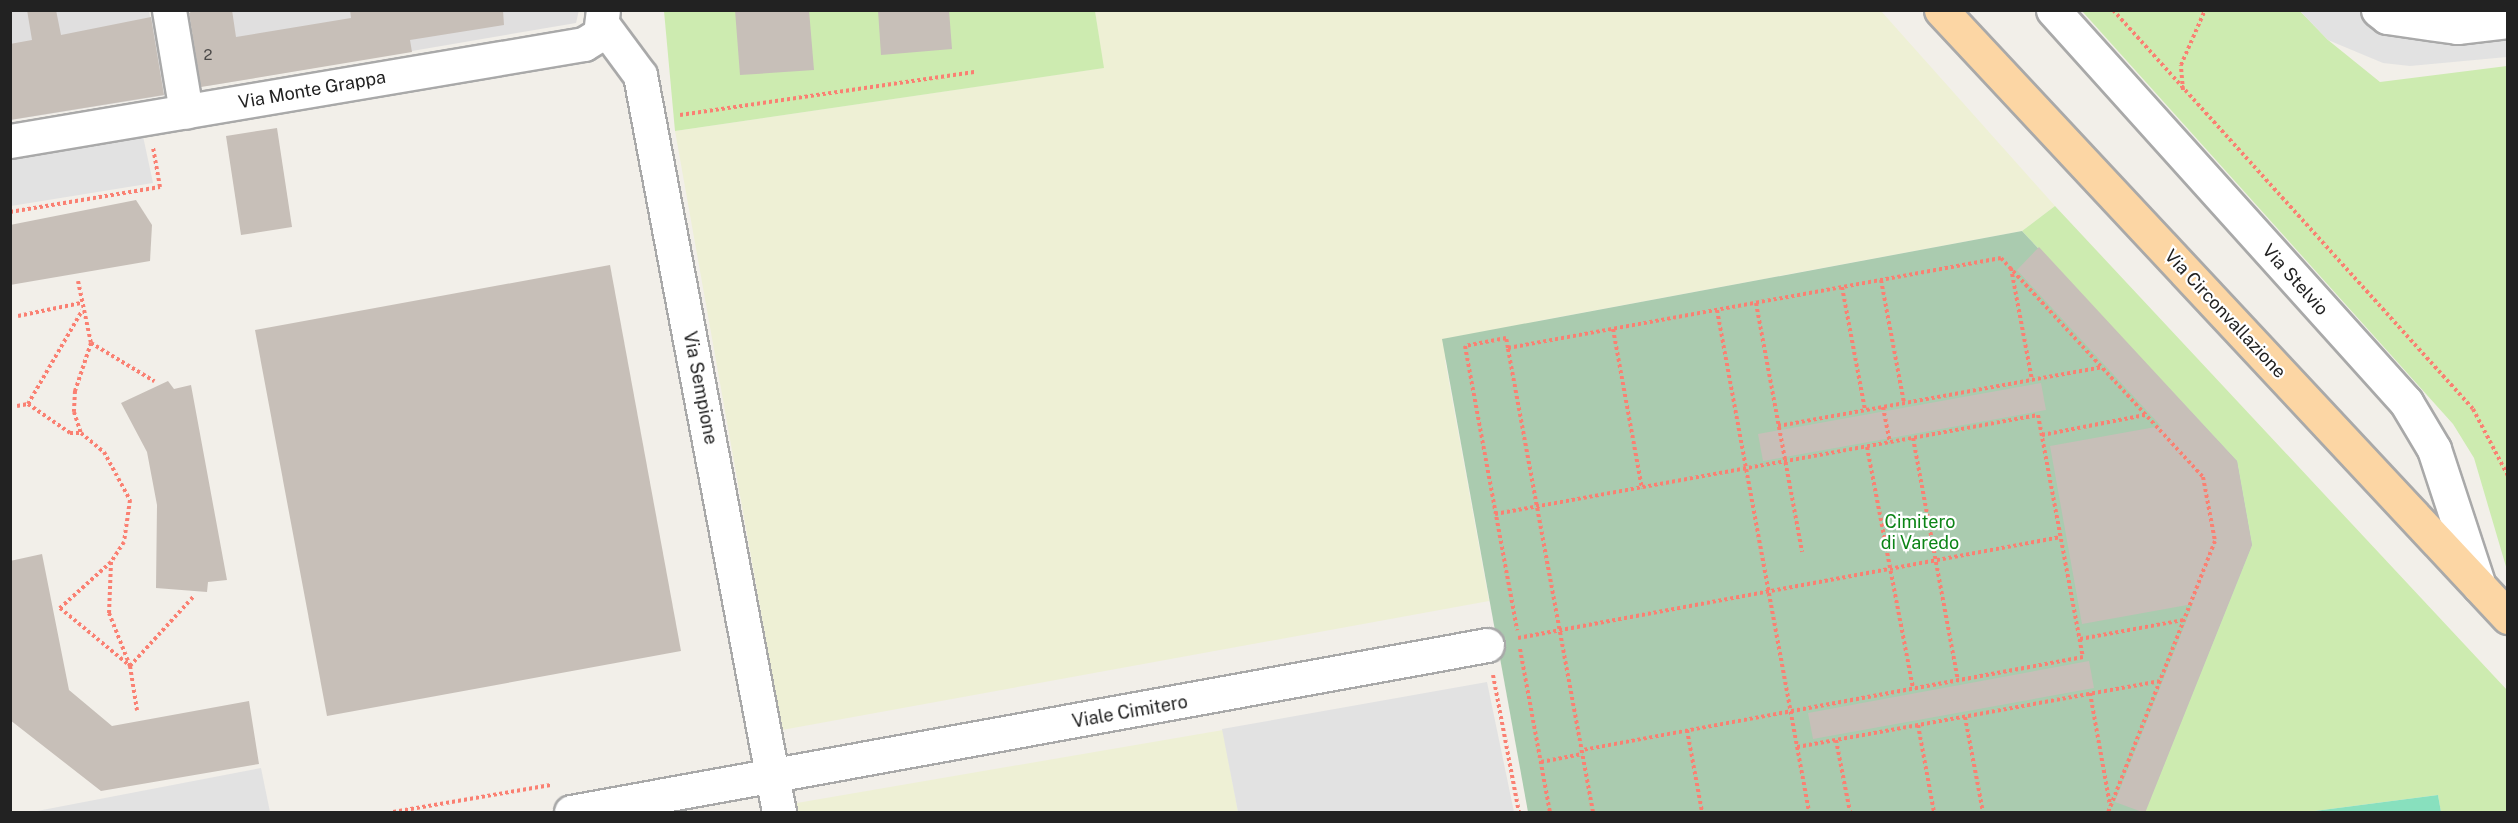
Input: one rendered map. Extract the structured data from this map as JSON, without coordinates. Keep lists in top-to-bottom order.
{
  "streets": {
    "main road": ["Via Circonvallazione"],
    "street": [
      "Via Monte Grappa",
      "Via Stelvio",
      "Via Sempione",
      "Viale Cimitero"
    ]
  },
  "crossings": [
    ["Via Monte Grappa", "Via Sempione"],
    ["Via Stelvio", "Via Circonvallazione"],
    ["Via Sempione", "Viale Cimitero"]
  ],
  "parks": ["Cimitero di Varedo"],
  "house_numbers": ["2"]
}
